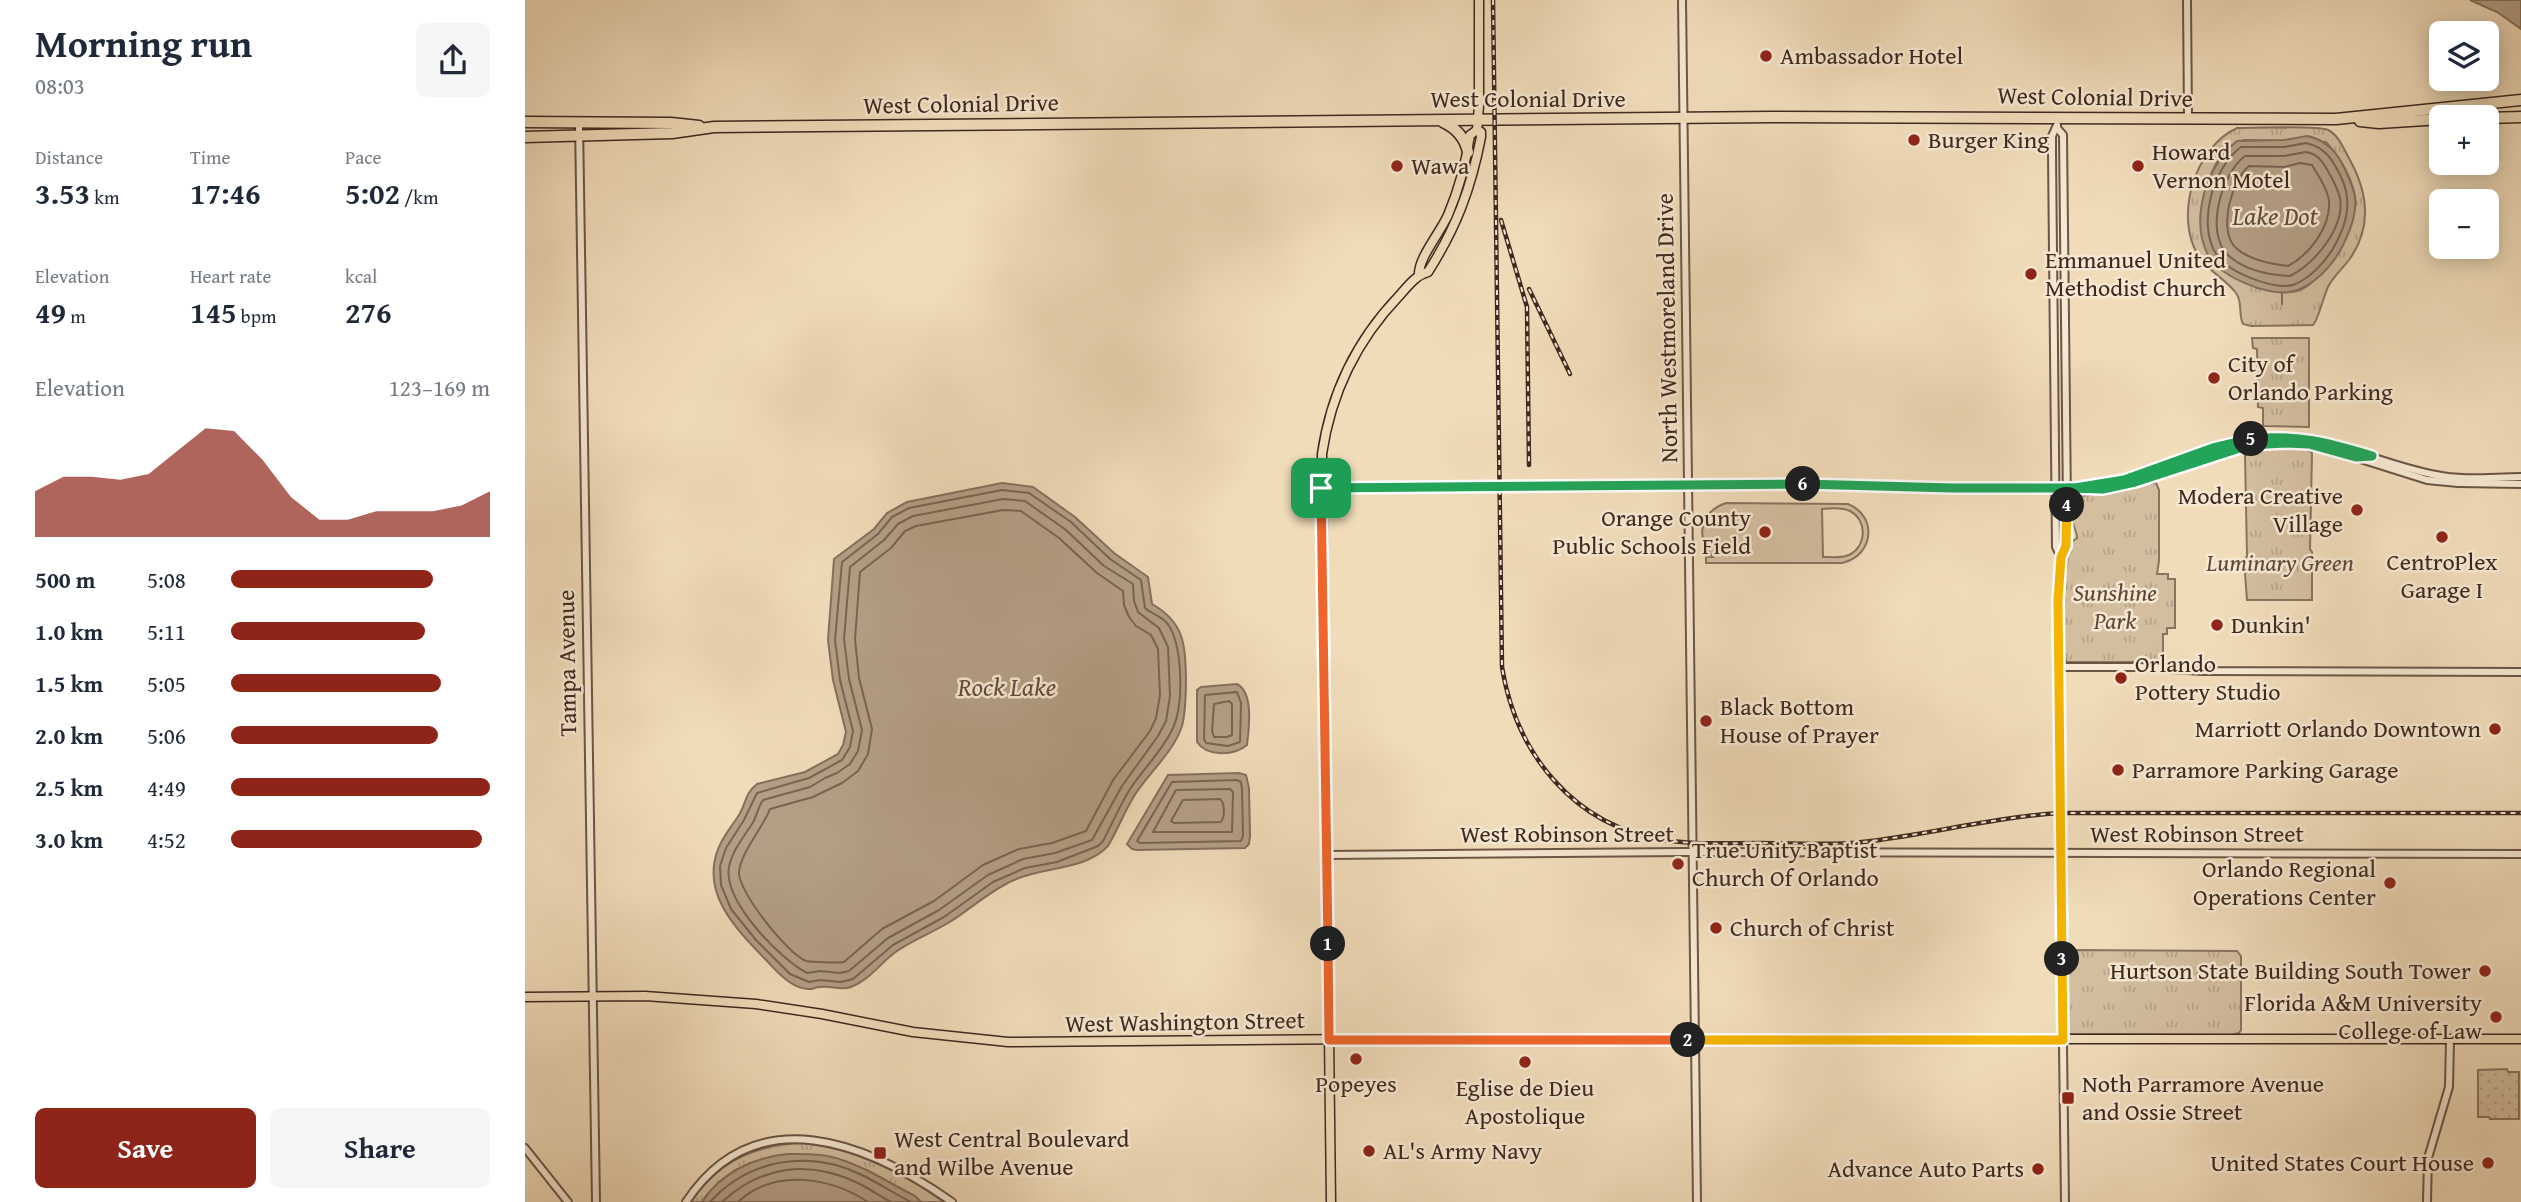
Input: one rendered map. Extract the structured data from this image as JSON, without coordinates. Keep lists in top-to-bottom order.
{
  "streets": {
    "highway": ["West Colonial Drive"],
    "main road": ["West Washington Street"],
    "street": ["North Westmoreland Drive", "Tampa Avenue", "West Robinson Street"]
  },
  "crossings": [
    ["West Colonial Drive", "North Westmoreland Drive"],
    ["West Colonial Drive", "Tampa Avenue"],
    ["North Westmoreland Drive", "West Robinson Street"],
    ["North Westmoreland Drive", "West Washington Street"],
    ["Tampa Avenue", "West Washington Street"]
  ],
  "water": ["Lake Dot", "Rock Lake"],
  "parks": ["Luminary Green", "Sunshine Park"],
  "places": {
    "other": [
      "Ambassador Hotel",
      "Burger King",
      "Wawa",
      "Howard Vernon Motel",
      "Emmanuel United Methodist Church",
      "City of Orlando Parking",
      "Modera Creative Village",
      "Orange County Public Schools Field",
      "CentroPlex Garage I",
      "Dunkin'",
      "Orlando Pottery Studio",
      "Black Bottom House of Prayer",
      "Marriott Orlando Downtown",
      "Parramore Parking Garage",
      "True Unity Baptist Church Of Orlando",
      "Orlando Regional Operations Center",
      "Church of Christ",
      "Hurtson State Building South Tower",
      "Florida A&M University College of Law",
      "Popeyes",
      "Eglise de Dieu Apostolique",
      "AL's Army Navy",
      "United States Court House",
      "Advance Auto Parts"
    ],
    "transit": ["Noth Parramore Avenue and Ossie Street", "West Central Boulevard and Wilbe Avenue"]
  },
  "page": {
    "heading": ["Morning run", "08:03"],
    "map_buttons": ["+", "−"],
    "stats": [
      ["Distance", "3.53 km"],
      ["Time", "17:46"],
      ["Pace", "5:02 /km"],
      ["Elevation", "49 m"],
      ["Heart rate", "145 bpm"],
      ["kcal", "276"]
    ],
    "chart": ["Elevation", "123–169 m"],
    "pins": [
      "5",
      "6",
      "4",
      "1",
      "3",
      "2"
    ],
    "list": [
      {
        "name": "500 m",
        "note": "5:08"
      },
      {
        "name": "1.0 km",
        "note": "5:11"
      },
      {
        "name": "1.5 km",
        "note": "5:05"
      },
      {
        "name": "2.0 km",
        "note": "5:06"
      },
      {
        "name": "2.5 km",
        "note": "4:49"
      },
      {
        "name": "3.0 km",
        "note": "4:52"
      }
    ],
    "buttons": ["Save", "Share"]
  }
}
